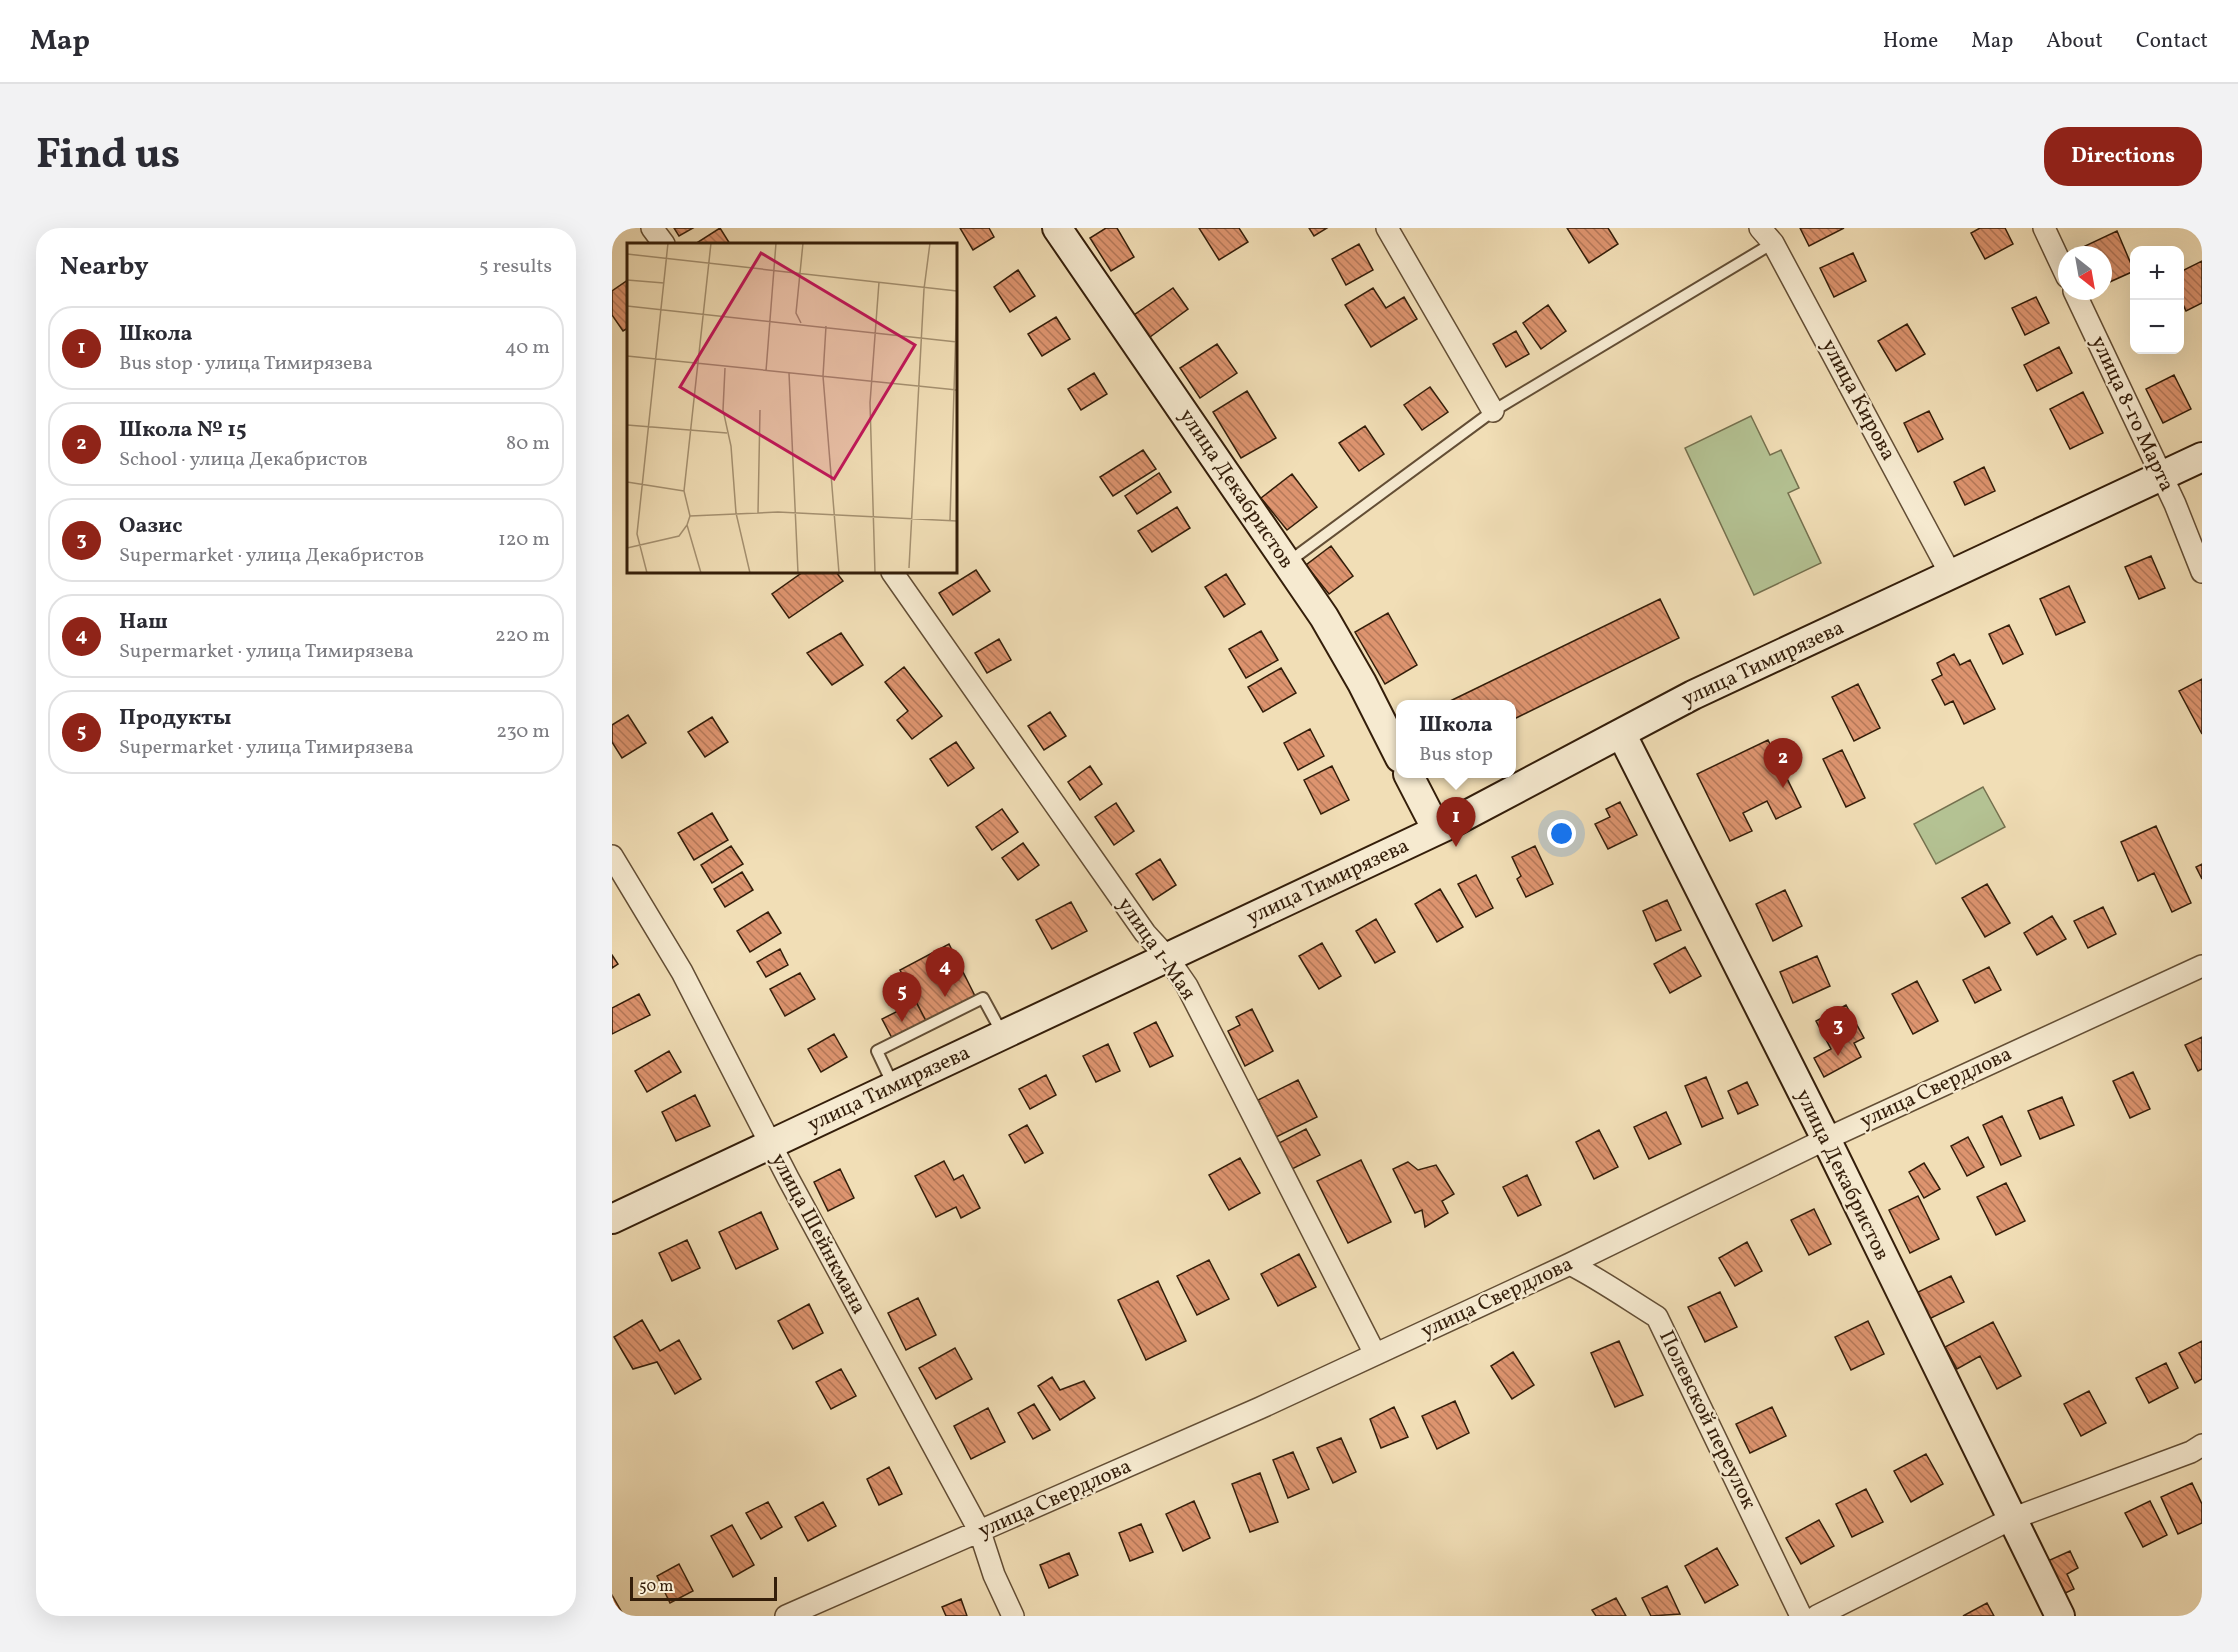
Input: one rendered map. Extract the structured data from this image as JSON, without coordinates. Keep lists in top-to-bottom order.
{
  "streets": {
    "main road": ["улица Декабристов", "улица Тимирязева"],
    "street": [
      "улица Кирова",
      "улица 8-го Марта",
      "улица 1-Мая",
      "улица Свердлова",
      "улица Шейнкмана",
      "Полевской переулок"
    ]
  },
  "crossings": [
    ["улица Кирова", "улица Тимирязева"],
    ["улица 8-го Марта", "улица Тимирязева"],
    ["улица Декабристов", "улица Тимирязева"],
    ["улица Декабристов", "улица Свердлова"],
    ["улица Тимирязева", "улица 1-Мая"],
    ["улица Тимирязева", "улица Шейнкмана"],
    ["улица 1-Мая", "улица Свердлова"],
    ["улица Свердлова", "улица Шейнкмана"],
    ["улица Свердлова", "Полевской переулок"]
  ],
  "scale_bar": "50 m",
  "north": "bottom right",
  "page": {
    "header": "Map",
    "nav": [
      "Home",
      "Map",
      "About",
      "Contact"
    ],
    "title": "Find us",
    "buttons": "Directions",
    "heading": ["Nearby", "5 results"],
    "map_buttons": ["+", "−"],
    "list": [
      {
        "mark": "1",
        "name": "Школа",
        "note": "Bus stop · улица Тимирязева",
        "value": "40 m"
      },
      {
        "mark": "2",
        "name": "Школа № 15",
        "note": "School · улица Декабристов",
        "value": "80 m"
      },
      {
        "mark": "3",
        "name": "Оазис",
        "note": "Supermarket · улица Декабристов",
        "value": "120 m"
      },
      {
        "mark": "4",
        "name": "Наш",
        "note": "Supermarket · улица Тимирязева",
        "value": "220 m"
      },
      {
        "mark": "5",
        "name": "Продукты",
        "note": "Supermarket · улица Тимирязева",
        "value": "230 m"
      }
    ],
    "popup": ["Школа", "Bus stop"],
    "pins": [
      "2",
      "1",
      "4",
      "5",
      "3"
    ],
    "scale": "50 m"
  }
}
